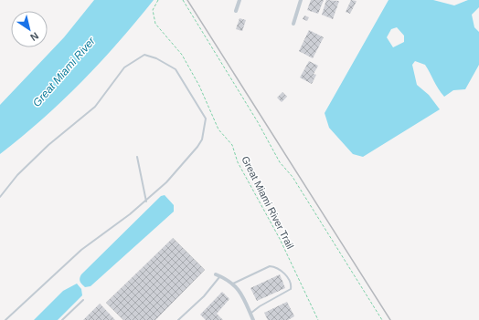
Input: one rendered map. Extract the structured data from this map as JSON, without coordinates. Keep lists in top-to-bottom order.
{
  "streets": {
    "path": ["Great Miami River Trail"]
  },
  "water": ["Great Miami River"],
  "north": "bottom right"
}
